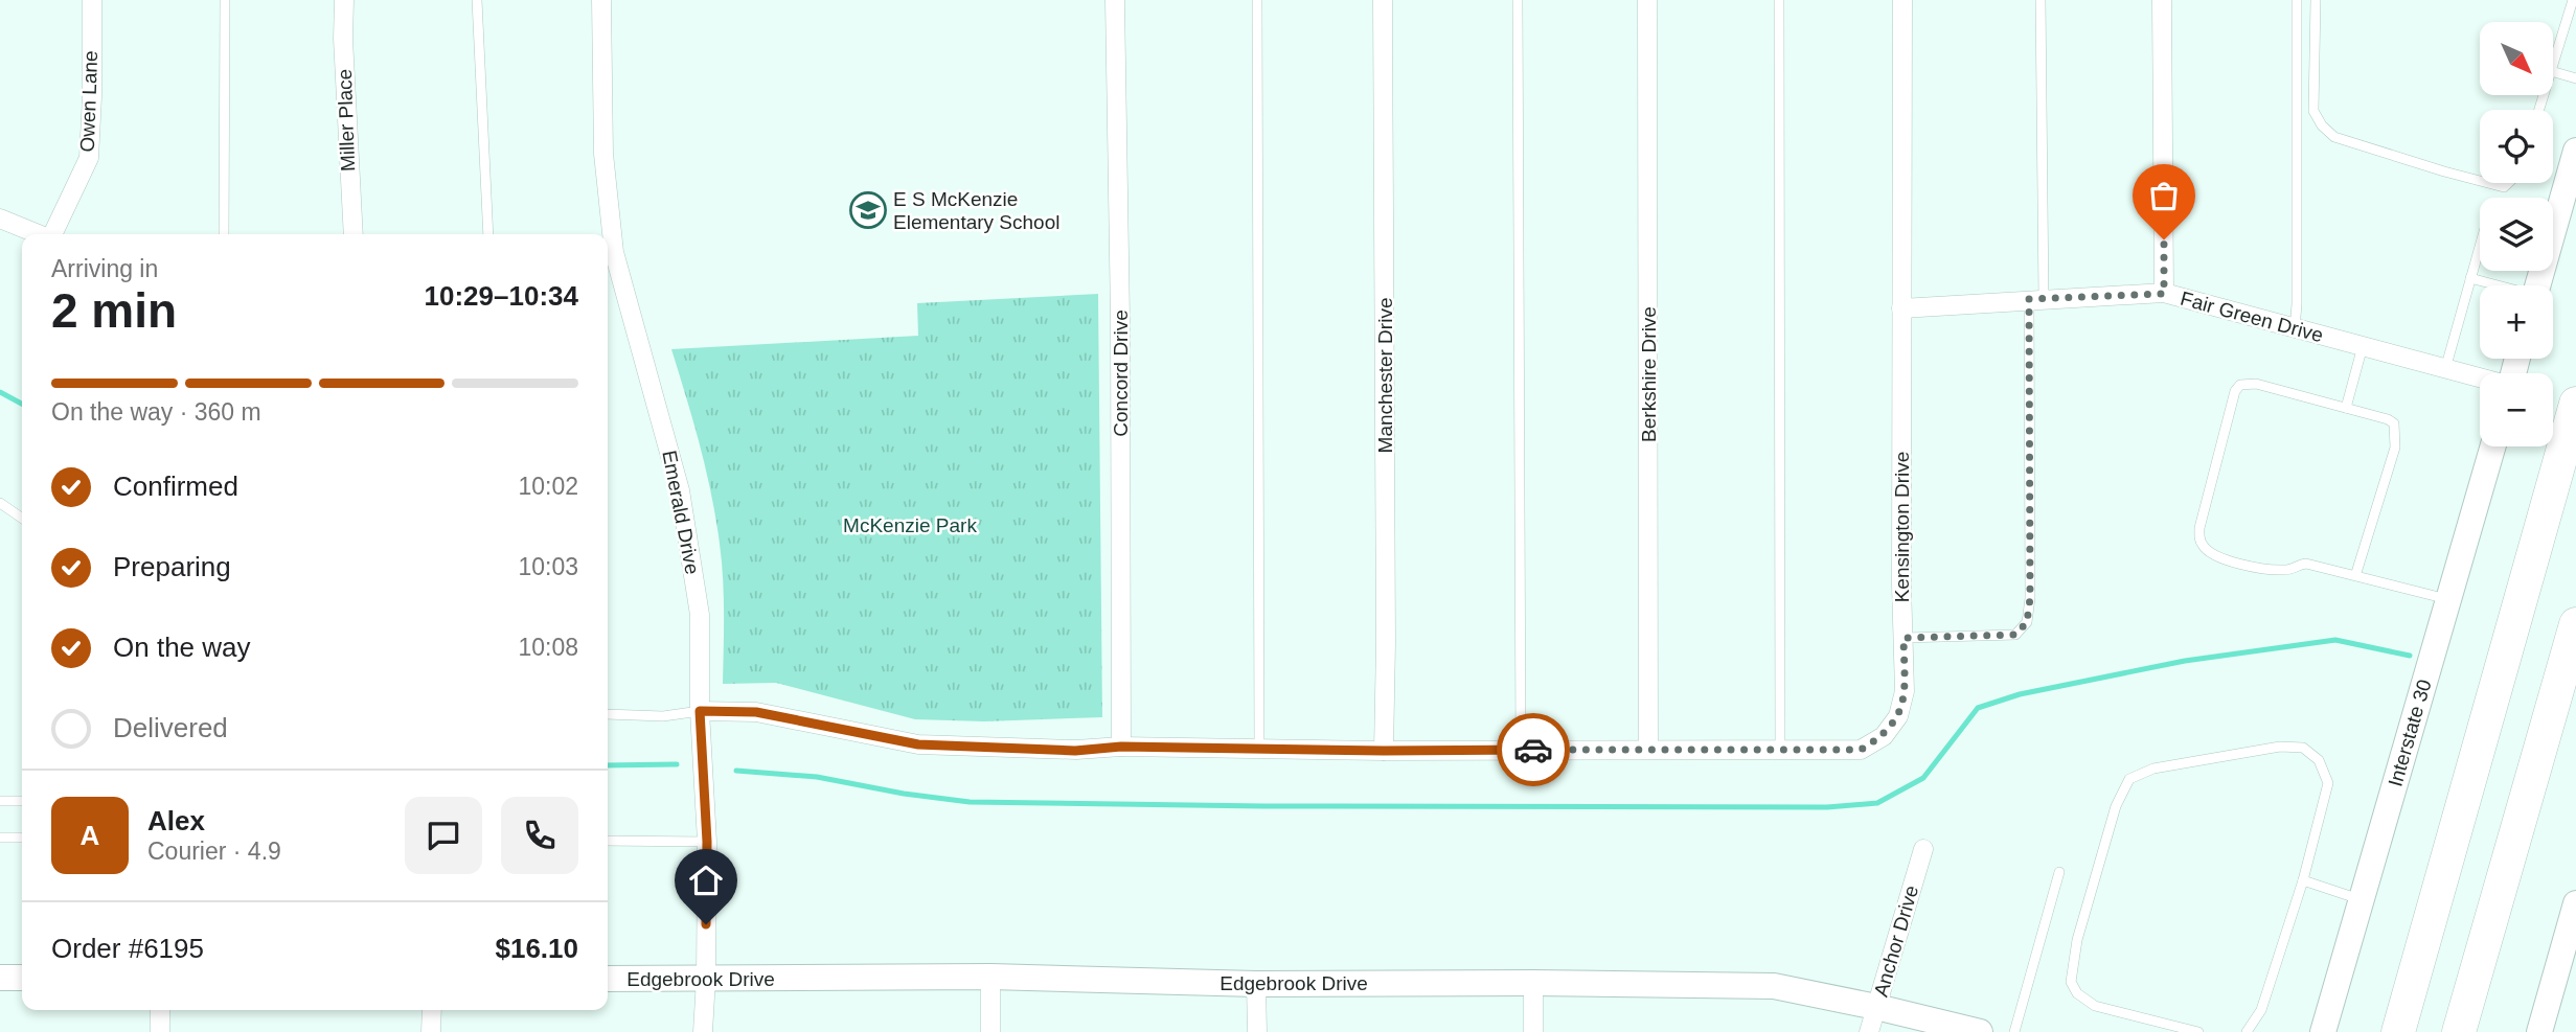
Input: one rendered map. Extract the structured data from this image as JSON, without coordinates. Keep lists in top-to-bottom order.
{
  "streets": {
    "street": [
      "Owen Lane",
      "Miller Place",
      "Fair Green Drive",
      "Concord Drive",
      "Berkshire Drive",
      "Manchester Drive",
      "Emerald Drive",
      "Kensington Drive",
      "Interstate 30",
      "Anchor Drive",
      "Edgebrook Drive"
    ]
  },
  "crossings": [
    ["Fair Green Drive", "Kensington Drive"],
    ["Concord Drive", "Kensington Drive"],
    ["Berkshire Drive", "Kensington Drive"],
    ["Manchester Drive", "Kensington Drive"],
    ["Emerald Drive", "Kensington Drive"],
    ["Emerald Drive", "Edgebrook Drive"],
    ["Anchor Drive", "Edgebrook Drive"]
  ],
  "parks": ["McKenzie Park"],
  "places": {
    "school or university": ["E S McKenzie Elementary School"]
  },
  "north": "bottom right",
  "page": {
    "map_buttons": ["+", "−"],
    "heading": ["2 min", "Arriving in", "10:29–10:34"],
    "panel": [
      "Alex",
      "Courier · 4.9",
      "Order #6195",
      "$16.10"
    ],
    "bar": "On the way · 360 m",
    "list": [
      ["Confirmed", "10:02"],
      ["Preparing", "10:03"],
      ["On the way", "10:08"],
      "Delivered"
    ],
    "round": "A"
  }
}
